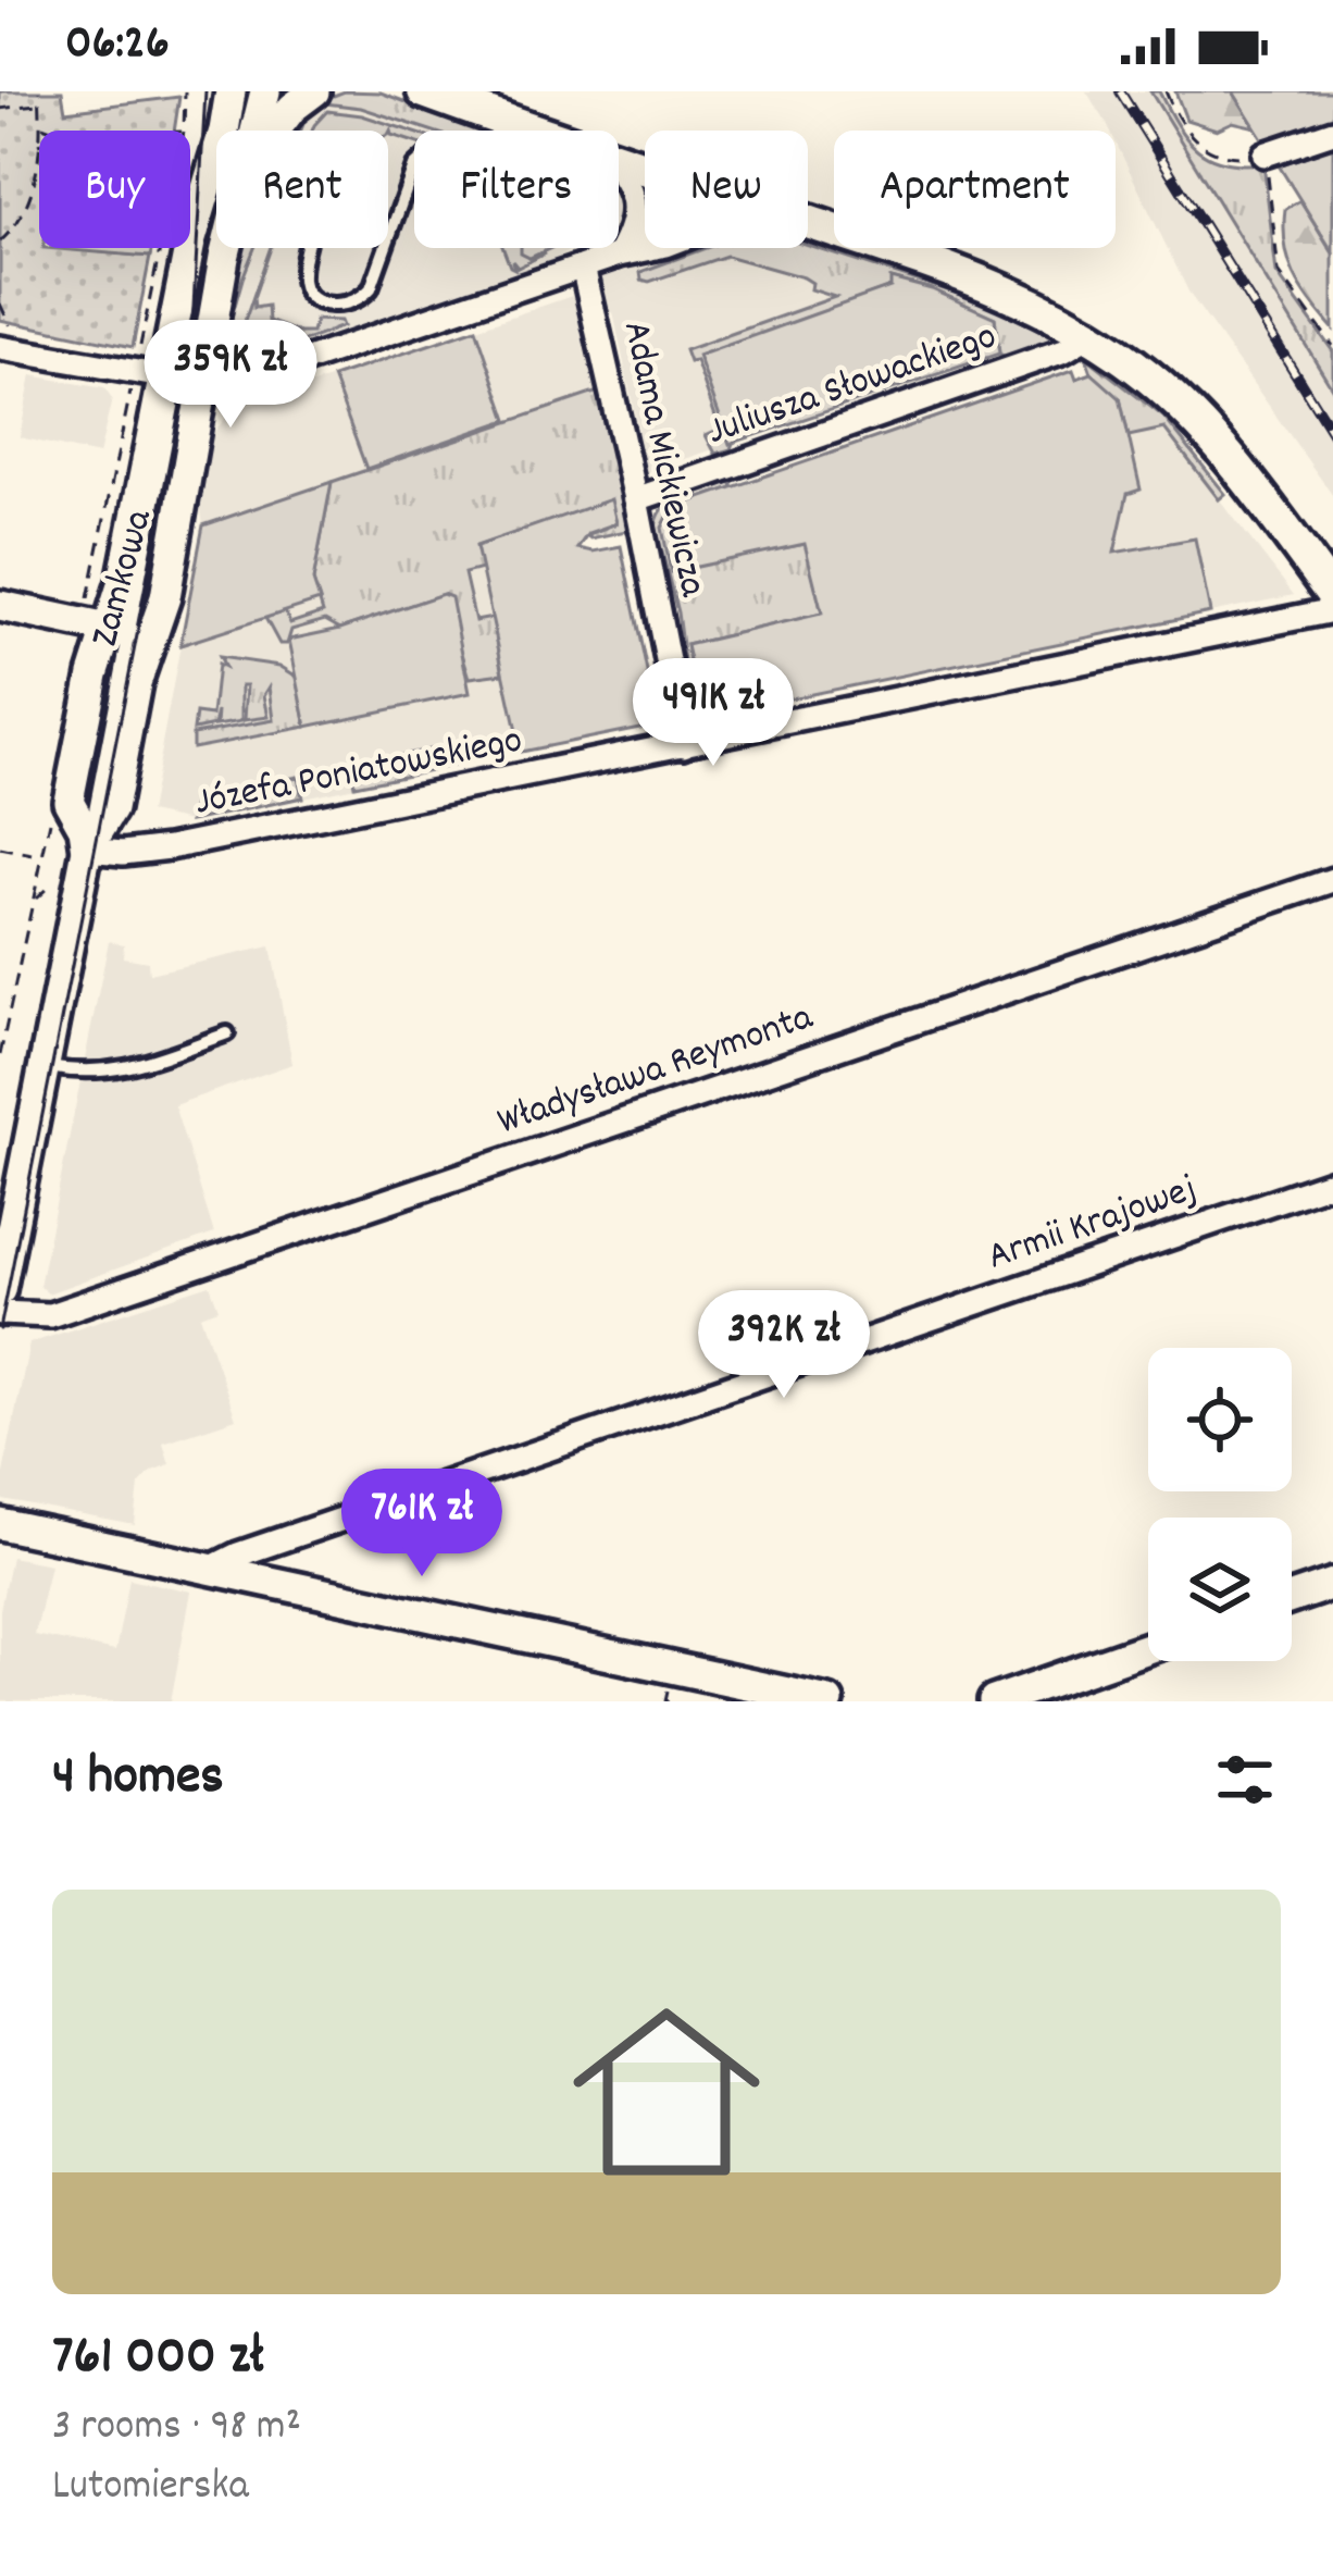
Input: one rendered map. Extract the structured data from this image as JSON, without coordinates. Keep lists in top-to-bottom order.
{
  "streets": {
    "street": [
      "Juliusza Słowackiego",
      "Adama Mickiewicza",
      "Zamkowa",
      "Józefa Poniatowskiego",
      "Władysława Reymonta",
      "Armii Krajowej"
    ]
  },
  "crossings": [
    ["Juliusza Słowackiego", "Adama Mickiewicza"],
    ["Adama Mickiewicza", "Józefa Poniatowskiego"],
    ["Zamkowa", "Józefa Poniatowskiego"]
  ],
  "page": {
    "status": "06:26",
    "chip": [
      "Buy",
      "Rent",
      "Filters",
      "New",
      "Apartment"
    ],
    "price": [
      "359K zł",
      "491K zł",
      "392K zł",
      "761K zł"
    ],
    "heading": "4 homes",
    "list": [
      {
        "name": "761 000 zł",
        "note": "3 rooms · 98 m² · Lutomierska"
      }
    ]
  }
}
